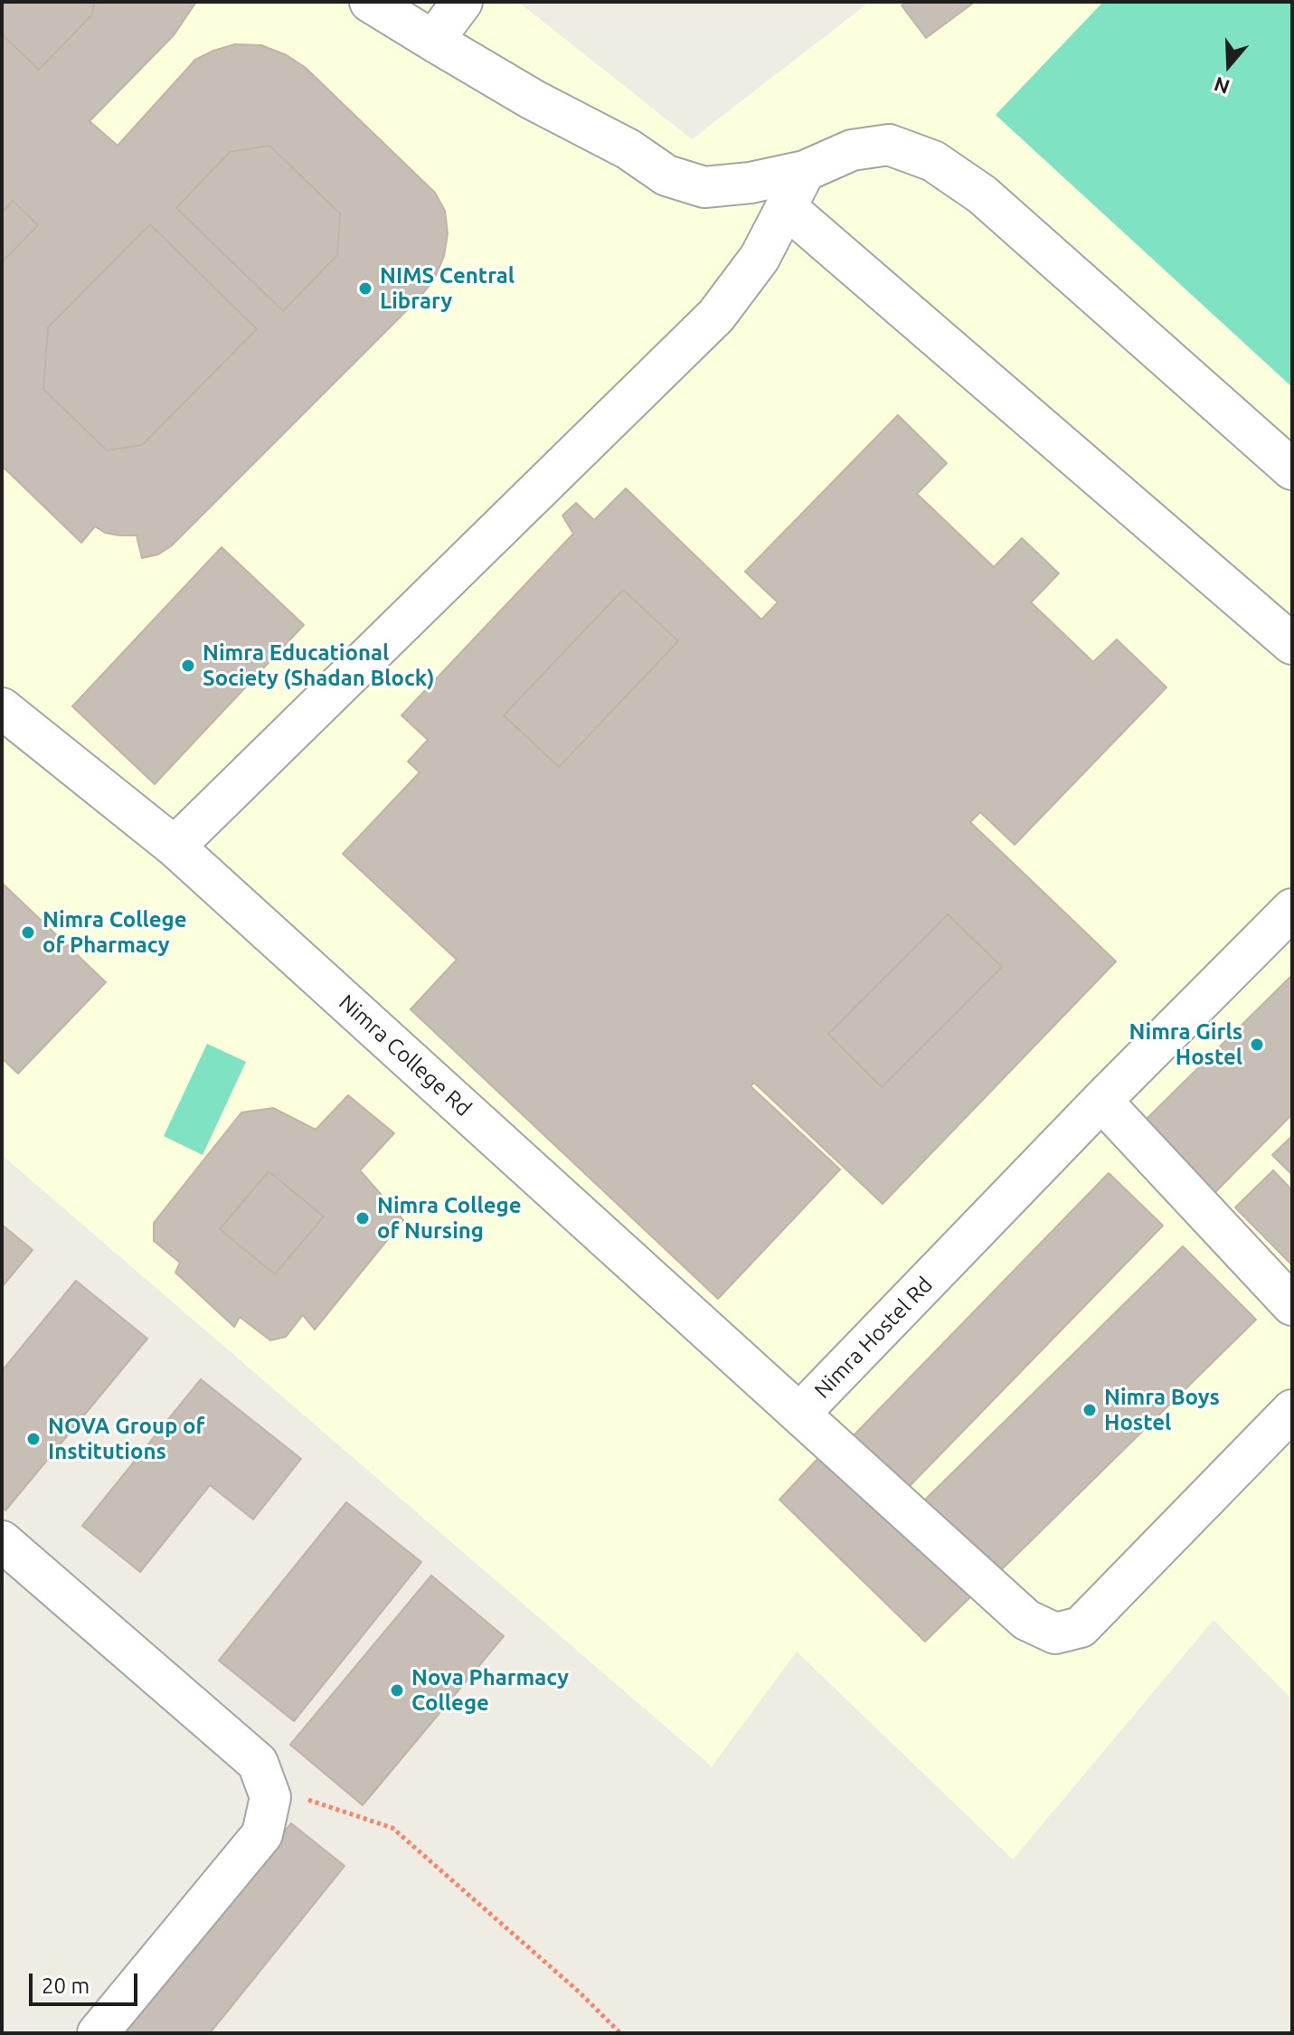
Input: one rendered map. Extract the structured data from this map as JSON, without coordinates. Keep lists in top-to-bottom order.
{
  "streets": {
    "street": ["Nimra College Rd", "Nimra Hostel Rd"]
  },
  "crossings": [
    ["Nimra College Rd", "Nimra Hostel Rd"]
  ],
  "places": [
    "NIMS Central Library",
    "Nimra Educational Society (Shadan Block)",
    "Nimra College of Pharmacy",
    "Nimra Girls Hostel",
    "Nimra College of Nursing",
    "Nimra Boys Hostel",
    "NOVA Group of Institutions",
    "Nova Pharmacy College"
  ],
  "scale_bar": "20 m",
  "north": "bottom"
}
